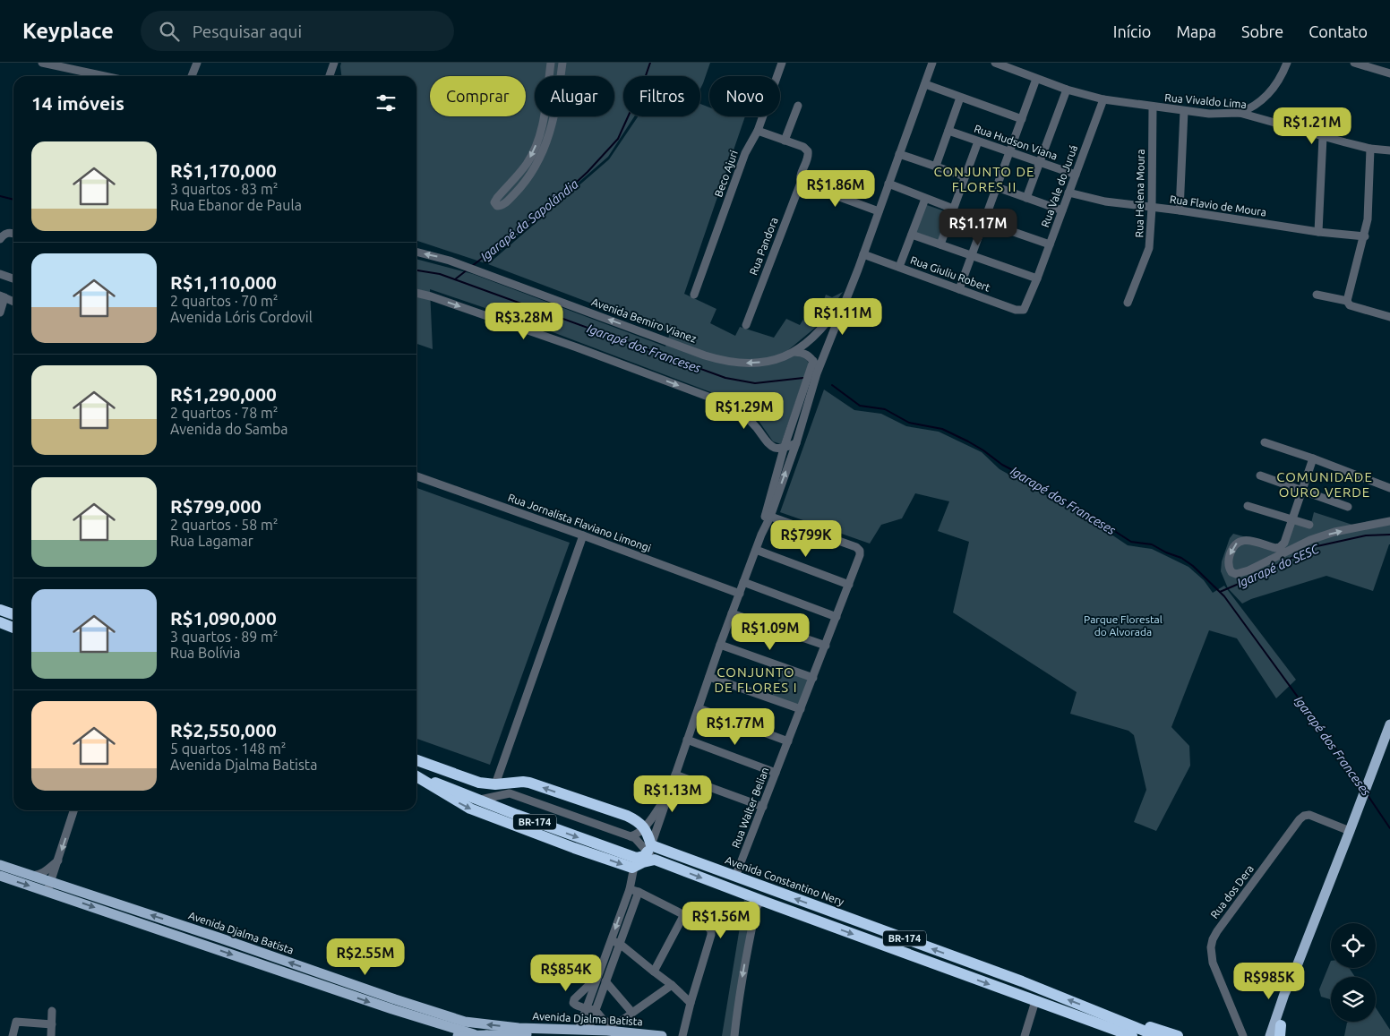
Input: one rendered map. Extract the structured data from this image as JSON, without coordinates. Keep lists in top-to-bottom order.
{
  "streets": {
    "highway": ["BR-174", "Avenida Constantino Nery"],
    "main road": ["Avenida Djalma Batista"],
    "street": [
      "Rua Vivaldo Lima",
      "Rua Hudson Viana",
      "Beco Ajuri",
      "Rua Vale do Juruá",
      "Rua Helena Moura",
      "Rua Flavio de Moura",
      "Rua Pandora",
      "Rua Giuliu Robert",
      "Avenida Bemiro Vianez",
      "Rua Jornalista Flaviano Limongi",
      "Rua Walter Belian",
      "Rua dos Dera"
    ]
  },
  "crossings": [
    ["Rua Vivaldo Lima", "Rua Vale do Juruá"],
    ["Rua Vivaldo Lima", "Rua Helena Moura"],
    ["Rua Hudson Viana", "Rua Vale do Juruá"],
    ["Beco Ajuri", "Rua Pandora"],
    ["Rua Vale do Juruá", "Rua Flavio de Moura"],
    ["Rua Vale do Juruá", "Rua Giuliu Robert"],
    ["Rua Helena Moura", "Rua Flavio de Moura"],
    ["Rua Walter Belian", "Avenida Constantino Nery"],
    ["BR-174", "Avenida Constantino Nery"]
  ],
  "districts": ["CONJUNTO DE FLORES II", "COMUNIDADE OURO VERDE", "CONJUNTO DE FLORES I"],
  "water": ["Igarapé da Sapolândia", "Igarapé dos Franceses", "Igarapé do SESC"],
  "parks": ["Parque Florestal do Alvorada"],
  "page": {
    "header": "Keyplace",
    "search": "Pesquisar aqui",
    "nav": [
      "Início",
      "Mapa",
      "Sobre",
      "Contato"
    ],
    "chip": [
      "Comprar",
      "Alugar",
      "Filtros",
      "Novo"
    ],
    "heading": "14 imóveis",
    "price": [
      "R$1.21M",
      "R$1.86M",
      "R$1.17M",
      "R$1.11M",
      "R$3.28M",
      "R$1.29M",
      "R$799K",
      "R$1.09M",
      "R$1.77M",
      "R$1.13M",
      "R$1.56M",
      "R$2.55M",
      "R$854K",
      "R$985K"
    ],
    "list": [
      {
        "name": "R$1,170,000",
        "note": "3 quartos · 83 m² · Rua Ebanor de Paula"
      },
      {
        "name": "R$1,110,000",
        "note": "2 quartos · 70 m² · Avenida Lóris Cordovil"
      },
      {
        "name": "R$1,290,000",
        "note": "2 quartos · 78 m² · Avenida do Samba"
      },
      {
        "name": "R$799,000",
        "note": "2 quartos · 58 m² · Rua Lagamar"
      },
      {
        "name": "R$1,090,000",
        "note": "3 quartos · 89 m² · Rua Bolívia"
      },
      {
        "name": "R$2,550,000",
        "note": "5 quartos · 148 m² · Avenida Djalma Batista"
      }
    ]
  }
}
